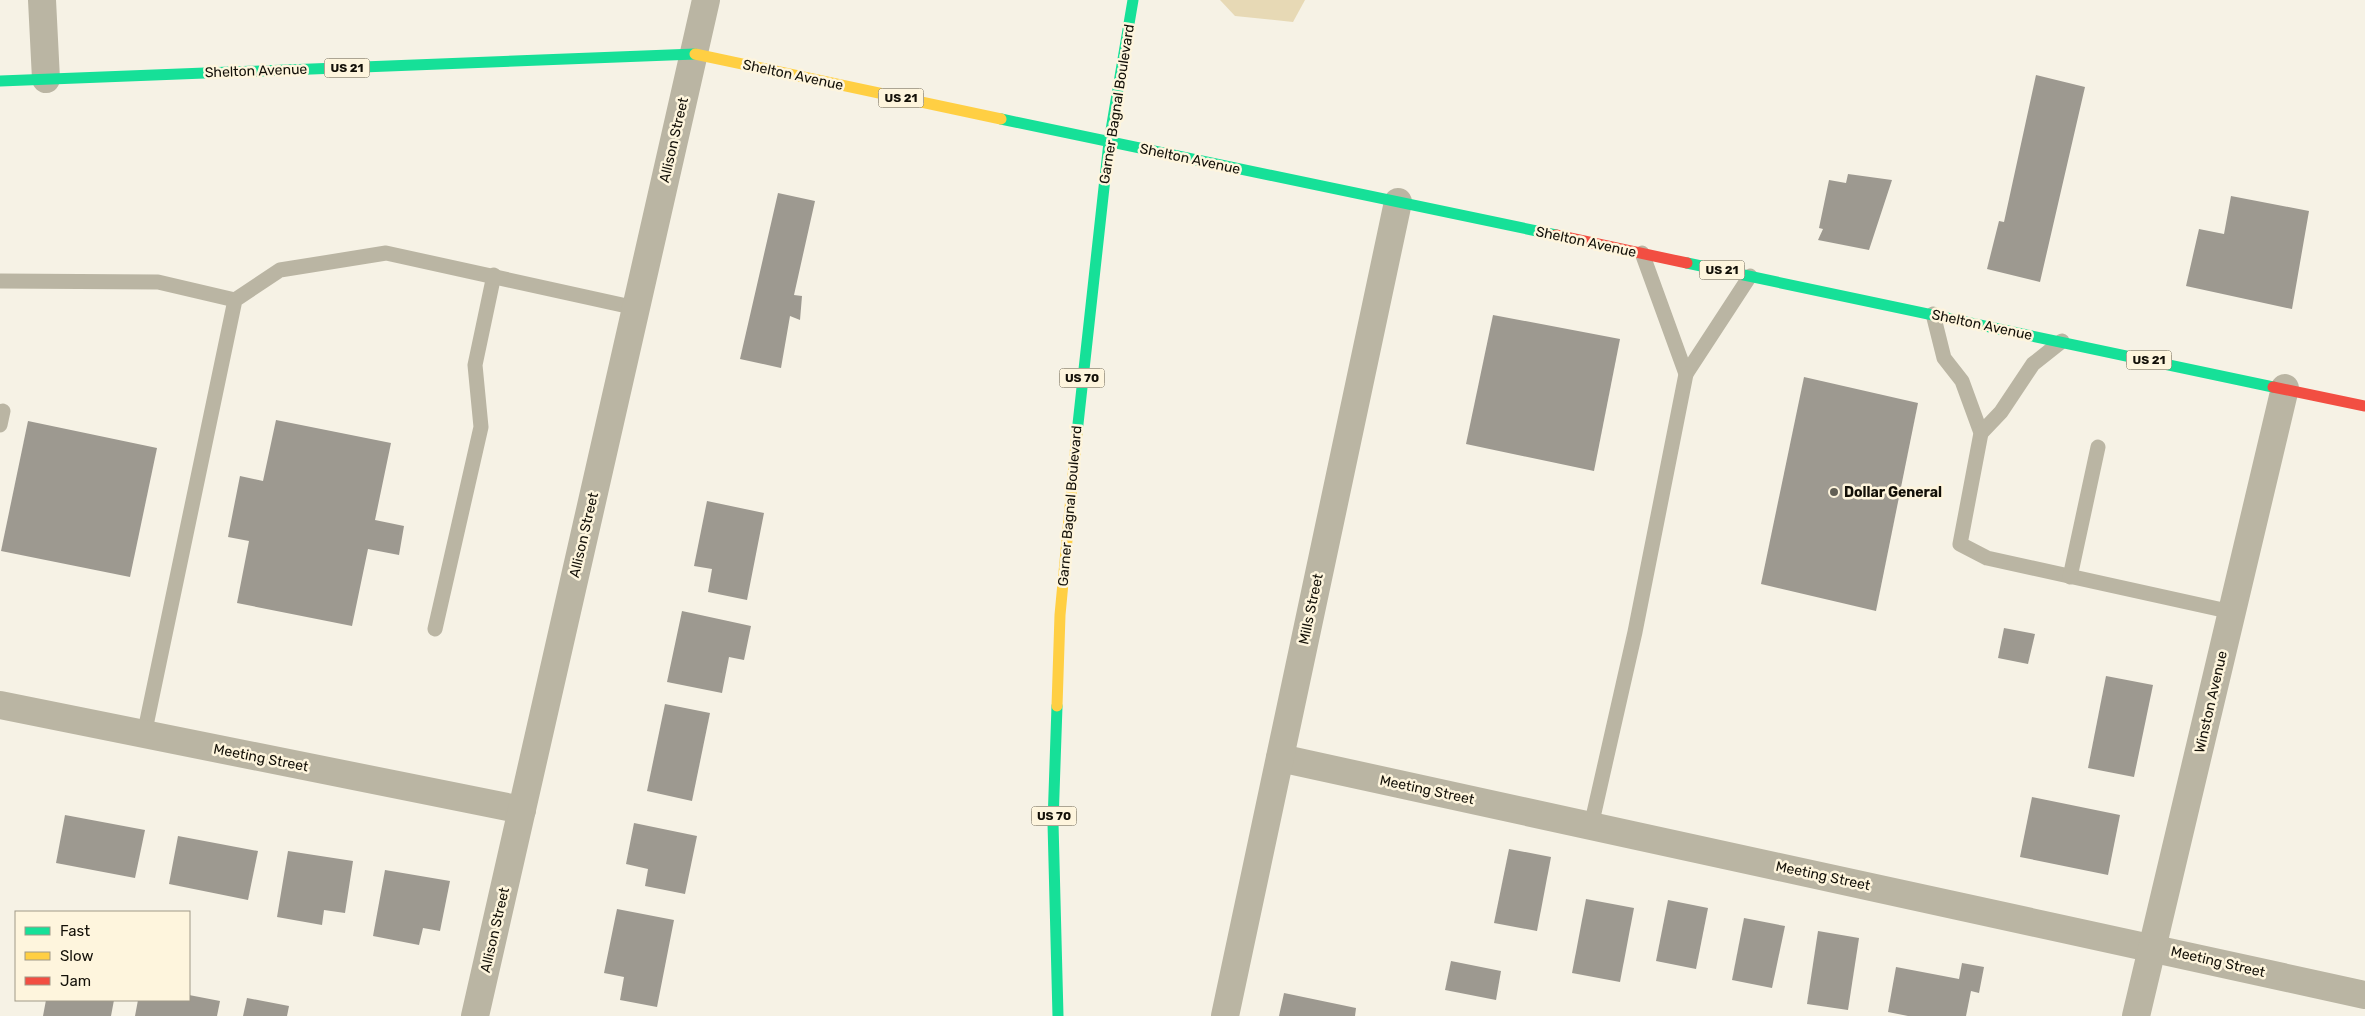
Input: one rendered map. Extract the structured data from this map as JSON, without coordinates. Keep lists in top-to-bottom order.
{
  "streets": {
    "main road": [
      "US 21",
      "Shelton Avenue",
      "Garner Bagnal Boulevard",
      "US 70"
    ],
    "street": [
      "Allison Street",
      "Mills Street",
      "Winston Avenue",
      "Meeting Street"
    ]
  },
  "crossings": [
    ["Shelton Avenue", "Garner Bagnal Boulevard"],
    ["Shelton Avenue", "Allison Street"],
    ["Shelton Avenue", "Mills Street"],
    ["Shelton Avenue", "Winston Avenue"],
    ["Allison Street", "Meeting Street"],
    ["Mills Street", "Meeting Street"],
    ["Winston Avenue", "Meeting Street"]
  ],
  "places": ["Dollar General"],
  "legend": ["Fast", "Slow", "Jam"]
}
